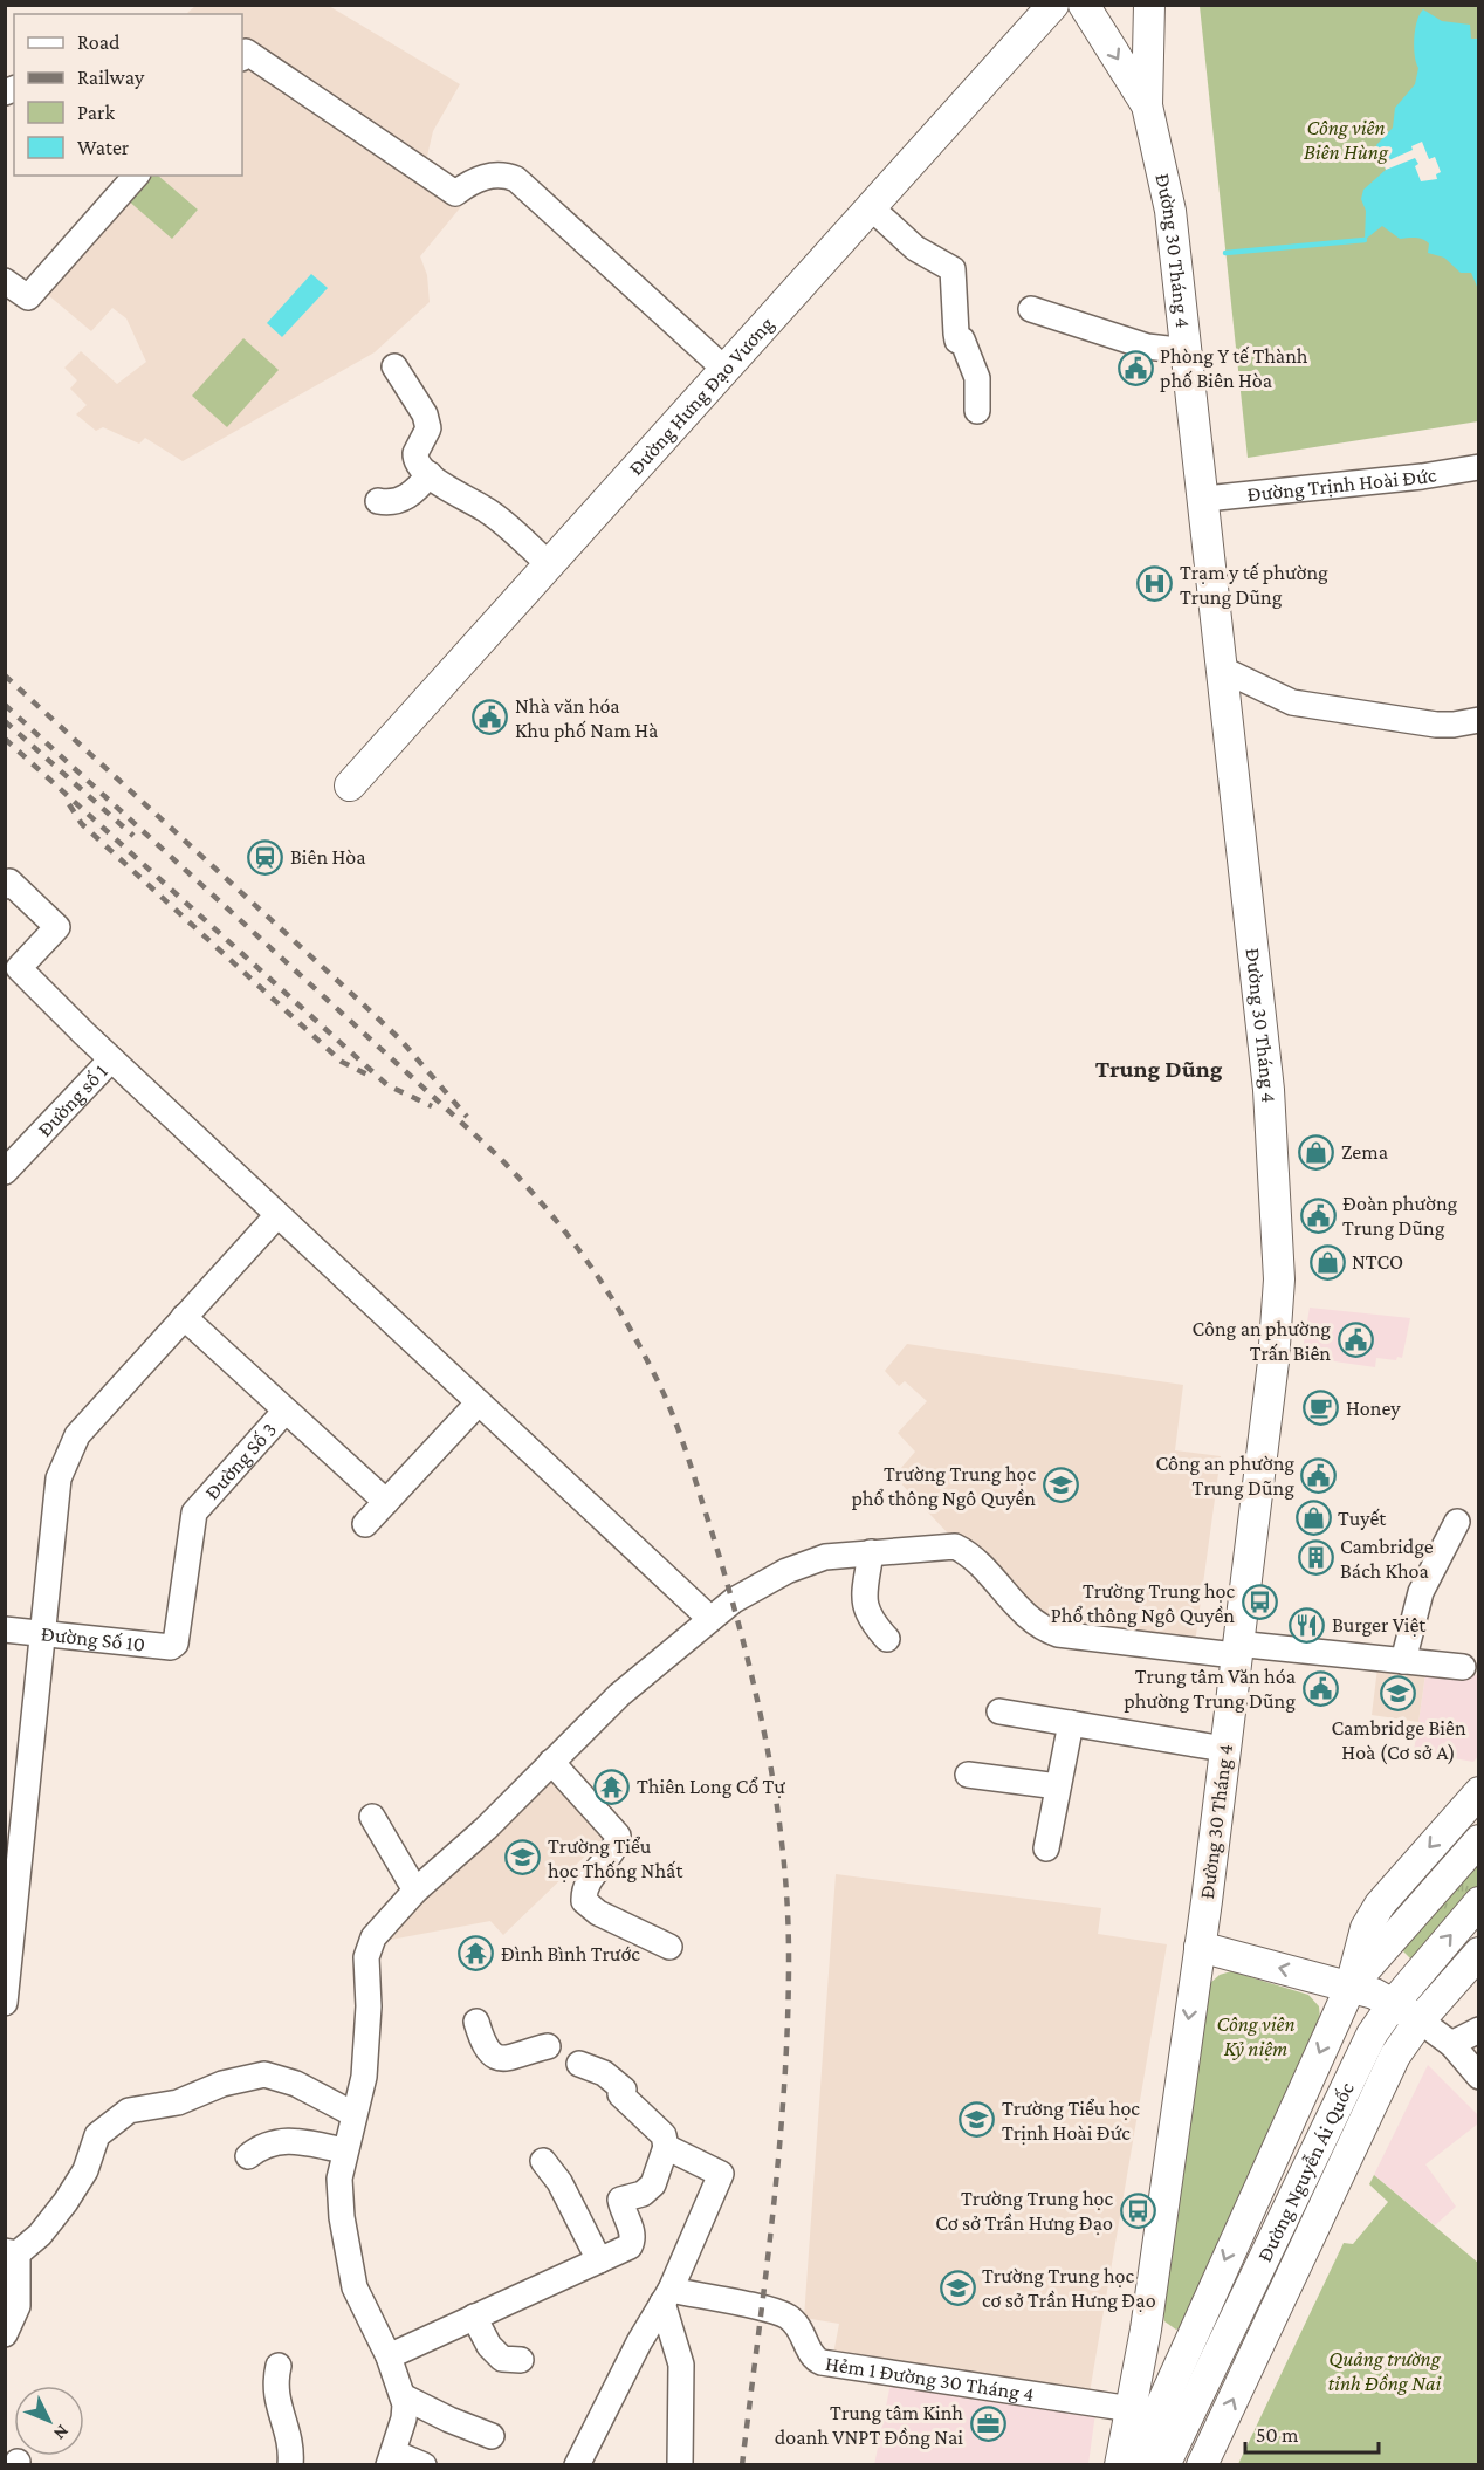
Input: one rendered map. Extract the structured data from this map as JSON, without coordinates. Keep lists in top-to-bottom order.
{
  "streets": {
    "main road": ["Đường 30 Tháng 4", "Đường Hưng Đạo Vương", "Đường Nguyễn Ái Quốc"],
    "street": [
      "Đường Trịnh Hoài Đức",
      "Đường số 1",
      "Đường Số 3",
      "Đường Số 10",
      "Hẻm 1 Đường 30 Tháng 4"
    ]
  },
  "crossings": [
    ["Đường 30 Tháng 4", "Đường Trịnh Hoài Đức"],
    ["Đường 30 Tháng 4", "Đường Nguyễn Ái Quốc"],
    ["Đường 30 Tháng 4", "Hẻm 1 Đường 30 Tháng 4"],
    ["Đường Số 3", "Đường Số 10"],
    ["Đường Nguyễn Ái Quốc", "Hẻm 1 Đường 30 Tháng 4"]
  ],
  "districts": ["Trung Dũng"],
  "parks": ["Công viên Biên Hùng", "Công viên Kỷ niệm", "Quảng trường tỉnh Đồng Nai"],
  "places": {
    "public building": [
      "Phòng Y tế Thành phố Biên Hòa",
      "Nhà văn hóa Khu phố Nam Hà",
      "Đoàn phường Trung Dũng",
      "Công an phường Trấn Biên",
      "Công an phường Trung Dũng",
      "Trung tâm Văn hóa phường Trung Dũng"
    ],
    "hospital": ["Trạm y tế phường Trung Dũng"],
    "station": ["Biên Hòa"],
    "shop": ["Zema", "NTCO", "Tuyết"],
    "cafe": ["Honey"],
    "school or university": [
      "Trường Trung học phổ thông Ngô Quyền",
      "Cambridge Biên Hoà (Cơ sở A)",
      "Trường Tiểu học Thống Nhất",
      "Trường Tiểu học Trịnh Hoài Đức",
      "Trường Trung học cơ sở Trần Hưng Đạo"
    ],
    "building": ["Cambridge Bách Khoa"],
    "bus stop": ["Trường Trung học Phổ thông Ngô Quyền", "Trường Trung học Cơ sở Trần Hưng Đạo"],
    "restaurant": ["Burger Việt"],
    "temple": ["Thiên Long Cổ Tự", "Đình Bình Trước"],
    "office": ["Trung tâm Kinh doanh VNPT Đồng Nai"]
  },
  "legend": [
    "Road",
    "Railway",
    "Park",
    "Water"
  ],
  "scale_bar": "50 m",
  "north": "bottom right"
}
